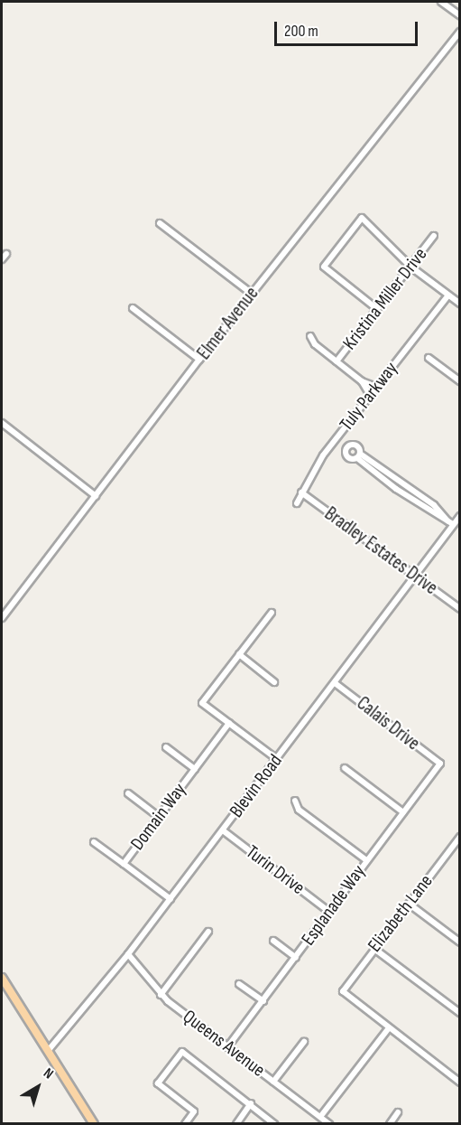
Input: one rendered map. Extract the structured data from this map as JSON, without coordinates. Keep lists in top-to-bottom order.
{
  "streets": {
    "street": [
      "Kristina Miller Drive",
      "Elmer Avenue",
      "Tuly Parkway",
      "Bradley Estates Drive",
      "Calais Drive",
      "Blevin Road",
      "Domain Way",
      "Turin Drive",
      "Esplanade Way",
      "Elizabeth Lane",
      "Queens Avenue"
    ]
  },
  "crossings": [
    ["Tuly Parkway", "Bradley Estates Drive"],
    ["Bradley Estates Drive", "Blevin Road"],
    ["Calais Drive", "Blevin Road"],
    ["Calais Drive", "Esplanade Way"],
    ["Blevin Road", "Domain Way"],
    ["Blevin Road", "Turin Drive"],
    ["Blevin Road", "Queens Avenue"],
    ["Turin Drive", "Esplanade Way"],
    ["Esplanade Way", "Queens Avenue"]
  ],
  "scale_bar": "200 m",
  "north": "top right"
}
